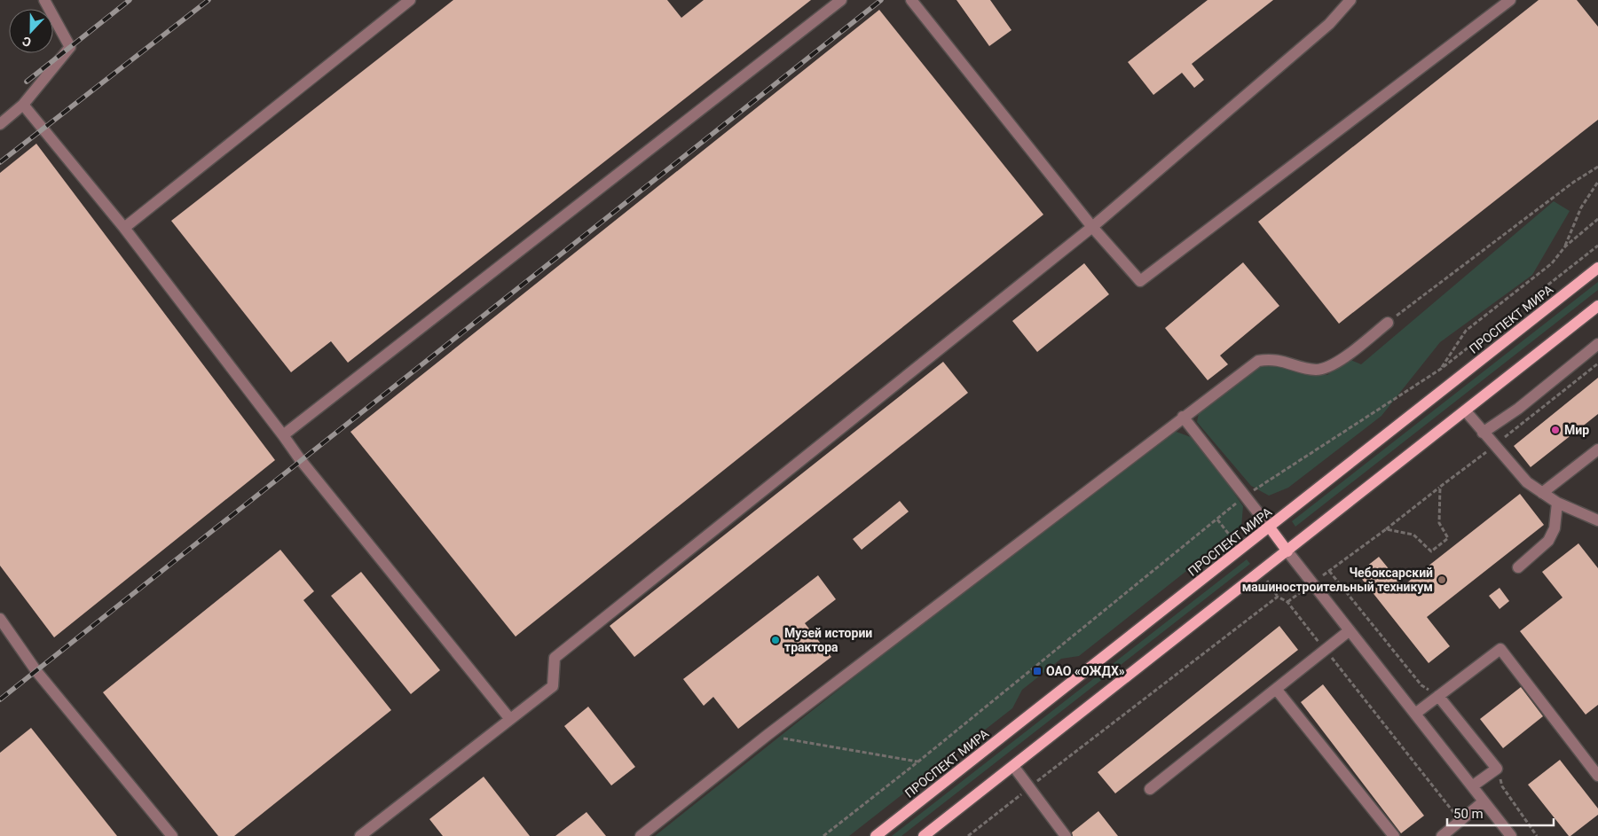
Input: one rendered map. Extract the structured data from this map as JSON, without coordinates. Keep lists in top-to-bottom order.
{
  "streets": {
    "main road": ["ПРОСПЕКТ МИРА"]
  },
  "places": {
    "other": ["Мир", "Чебоксарский машиностроительный техникум", "Музей истории трактора"],
    "transit": ["ОАО «ОЖДХ»"]
  },
  "scale_bar": "50 m",
  "north": "bottom"
}
